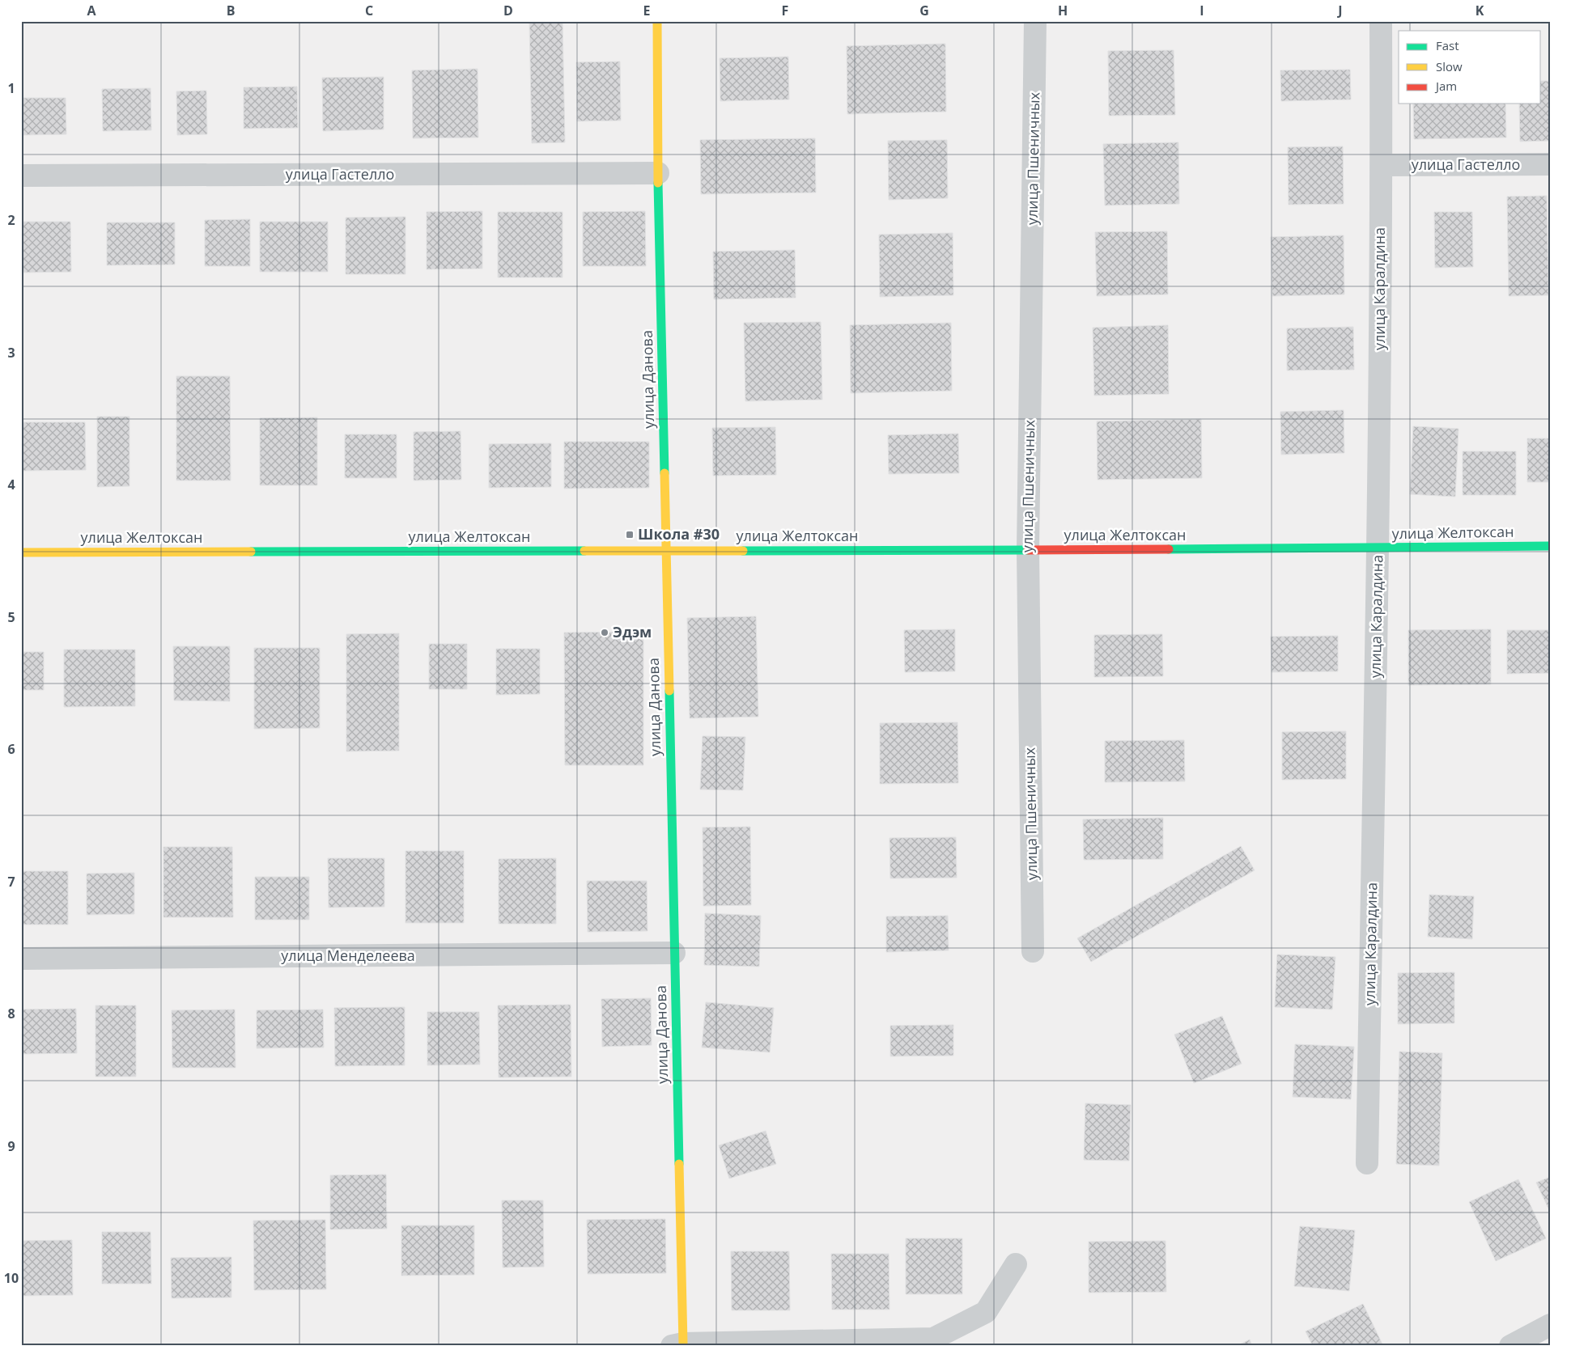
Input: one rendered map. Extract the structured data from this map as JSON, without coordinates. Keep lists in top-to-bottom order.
{
  "streets": {
    "main road": ["улица Данова", "улица Желтоксан"],
    "street": [
      "улица Пшеничных",
      "улица Гастелло",
      "улица Каралдина",
      "улица Менделеева"
    ]
  },
  "crossings": [
    ["улица Пшеничных", "улица Желтоксан"],
    ["улица Гастелло", "улица Каралдина"],
    ["улица Гастелло", "улица Данова"],
    ["улица Каралдина", "улица Желтоксан"],
    ["улица Данова", "улица Желтоксан"],
    ["улица Данова", "улица Менделеева"]
  ],
  "places": {
    "transit": ["Школа #30"],
    "other": ["Эдэм"]
  },
  "legend": ["Fast", "Slow", "Jam"],
  "grid": {
    "columns": [
      "A",
      "B",
      "C",
      "D",
      "E",
      "F",
      "G",
      "H",
      "I",
      "J",
      "K"
    ],
    "rows": [
      "1",
      "2",
      "3",
      "4",
      "5",
      "6",
      "7",
      "8",
      "9",
      "10"
    ]
  }
}
